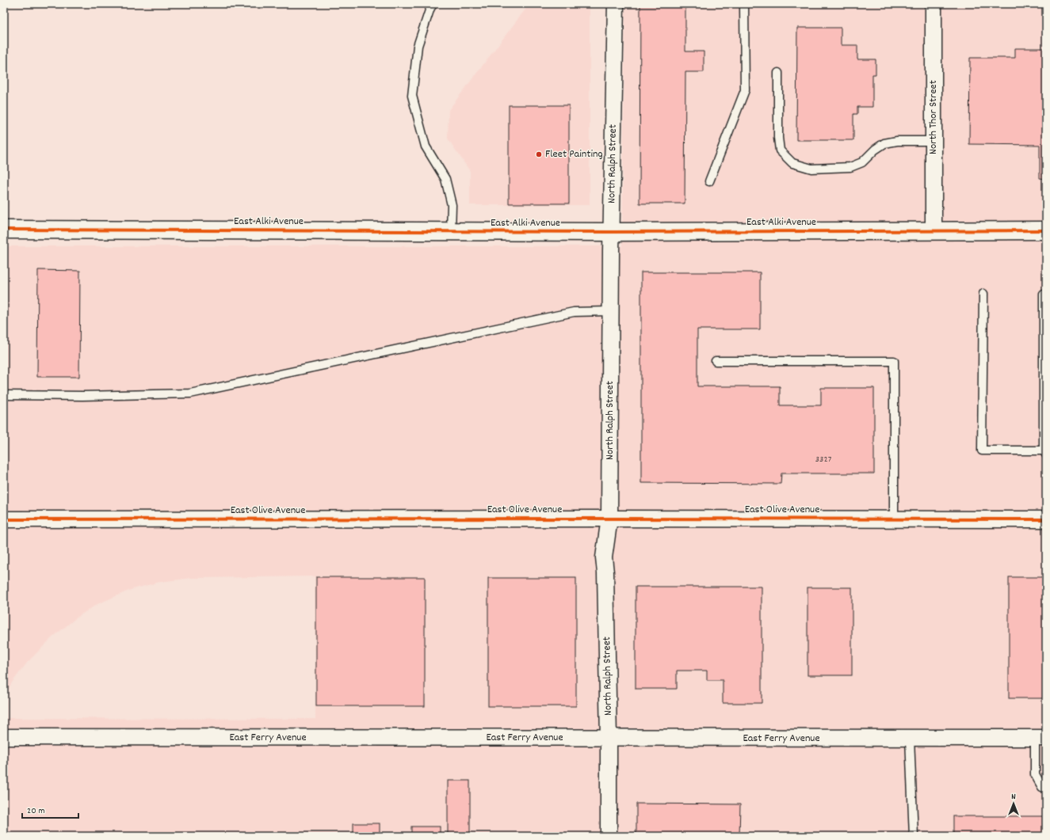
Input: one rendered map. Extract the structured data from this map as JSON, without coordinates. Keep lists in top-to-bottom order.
{
  "streets": {
    "street": [
      "North Thor Street",
      "North Ralph Street",
      "East Alki Avenue",
      "East Olive Avenue",
      "East Ferry Avenue"
    ]
  },
  "crossings": [
    ["North Thor Street", "East Alki Avenue"],
    ["North Ralph Street", "East Alki Avenue"],
    ["North Ralph Street", "East Olive Avenue"],
    ["North Ralph Street", "East Ferry Avenue"]
  ],
  "places": ["Fleet Painting"],
  "house_numbers": ["3327"],
  "scale_bar": "20 m",
  "north": "top"
}
